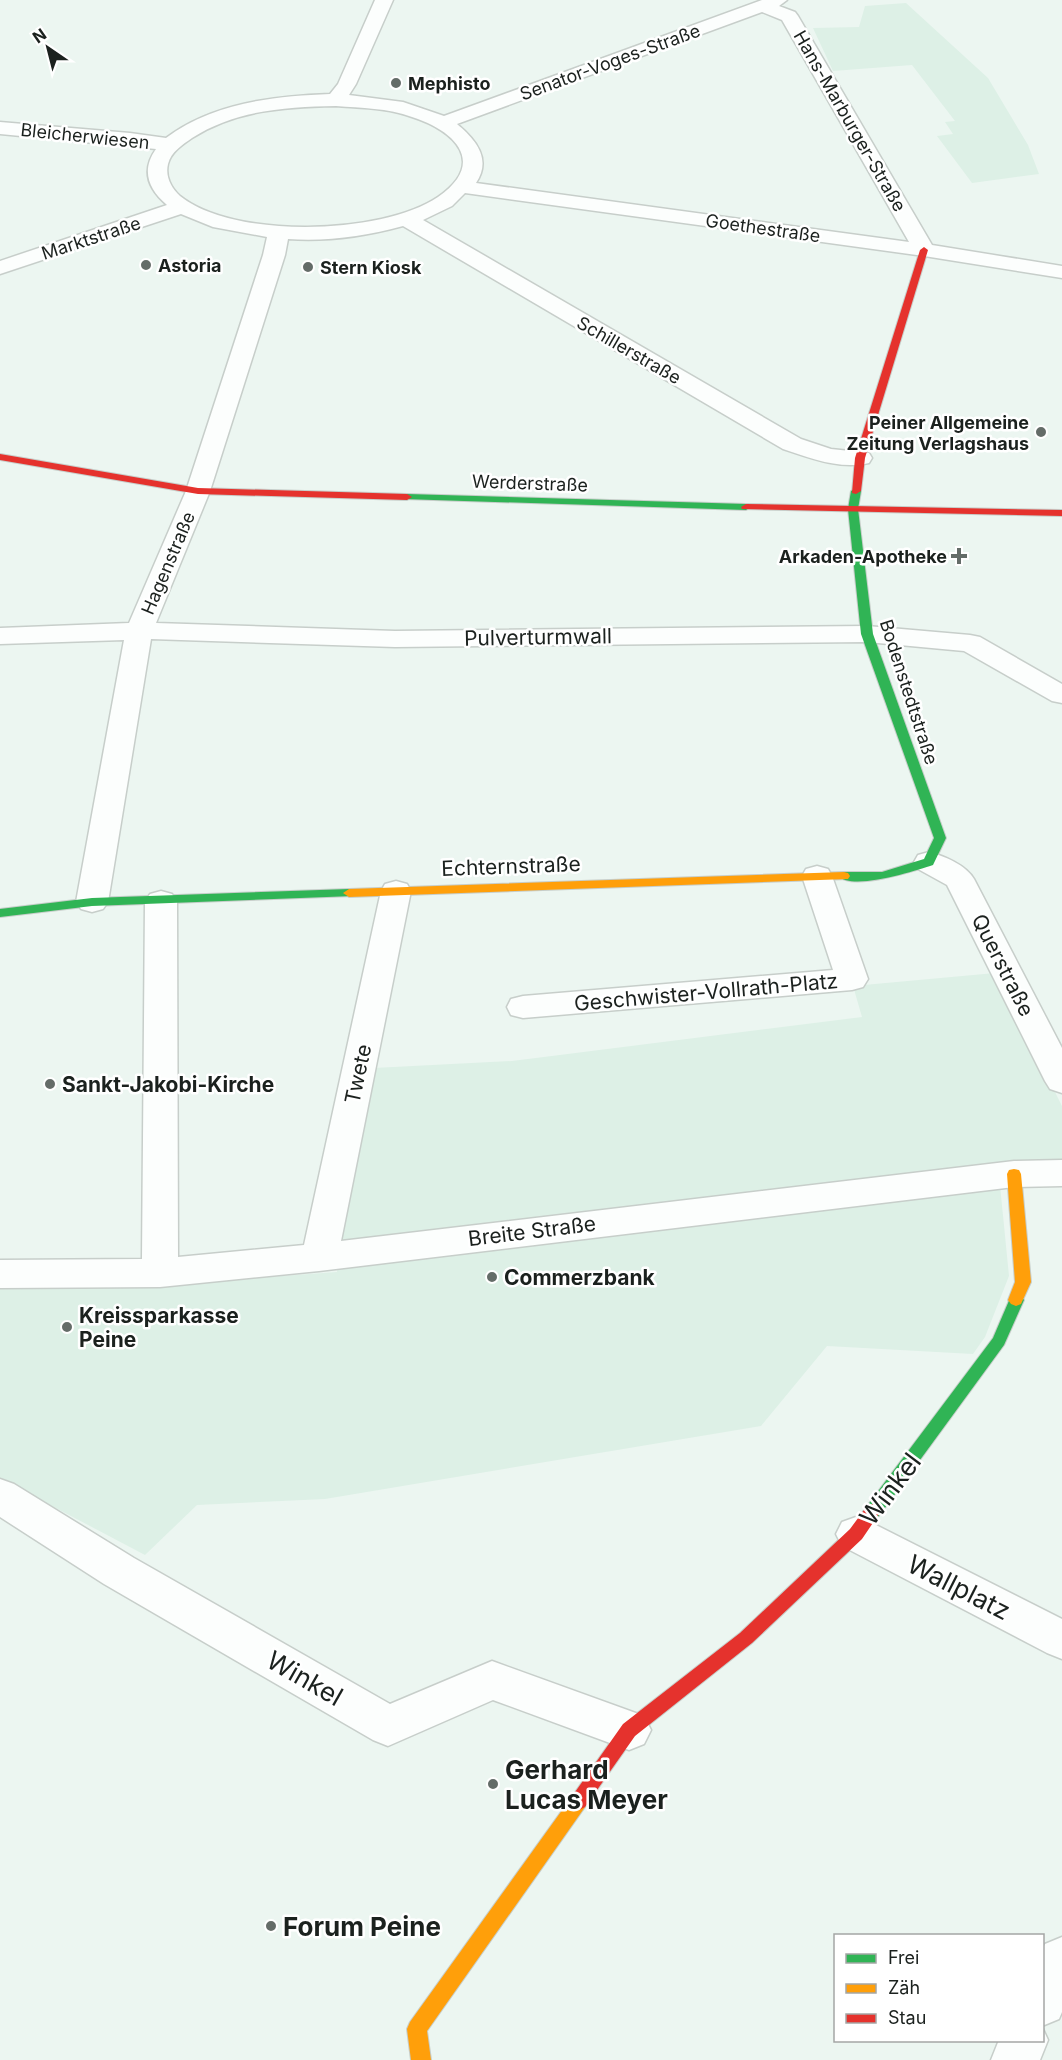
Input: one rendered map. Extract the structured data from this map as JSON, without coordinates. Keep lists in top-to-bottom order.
{
  "streets": {
    "street": [
      "Senator-Voges-Straße",
      "Hans-Marburger-Straße",
      "Bleicherwiesen",
      "Goethestraße",
      "Marktstraße",
      "Schillerstraße",
      "Werderstraße",
      "Hagenstraße",
      "Pulverturmwall",
      "Bodenstedtstraße",
      "Echternstraße",
      "Querstraße",
      "Geschwister-Vollrath-Platz",
      "Twete",
      "Breite Straße",
      "Winkel",
      "Wallplatz"
    ]
  },
  "crossings": [
    ["Senator-Voges-Straße", "Hans-Marburger-Straße"],
    ["Hans-Marburger-Straße", "Goethestraße"],
    ["Hans-Marburger-Straße", "Bodenstedtstraße"],
    ["Goethestraße", "Bodenstedtstraße"],
    ["Schillerstraße", "Bodenstedtstraße"],
    ["Werderstraße", "Hagenstraße"],
    ["Werderstraße", "Bodenstedtstraße"],
    ["Hagenstraße", "Pulverturmwall"],
    ["Hagenstraße", "Echternstraße"],
    ["Pulverturmwall", "Bodenstedtstraße"],
    ["Bodenstedtstraße", "Echternstraße"],
    ["Bodenstedtstraße", "Querstraße"],
    ["Echternstraße", "Querstraße"],
    ["Echternstraße", "Geschwister-Vollrath-Platz"],
    ["Echternstraße", "Twete"],
    ["Twete", "Breite Straße"],
    ["Breite Straße", "Winkel"],
    ["Winkel", "Wallplatz"]
  ],
  "places": {
    "other": [
      "Mephisto",
      "Astoria",
      "Stern Kiosk",
      "Peiner Allgemeine Zeitung Verlagshaus",
      "Sankt-Jakobi-Kirche",
      "Commerzbank",
      "Kreissparkasse Peine",
      "Gerhard Lucas Meyer",
      "Forum Peine"
    ],
    "health": ["Arkaden-Apotheke"]
  },
  "legend": ["Frei", "Zäh", "Stau"],
  "north": "top left"
}
